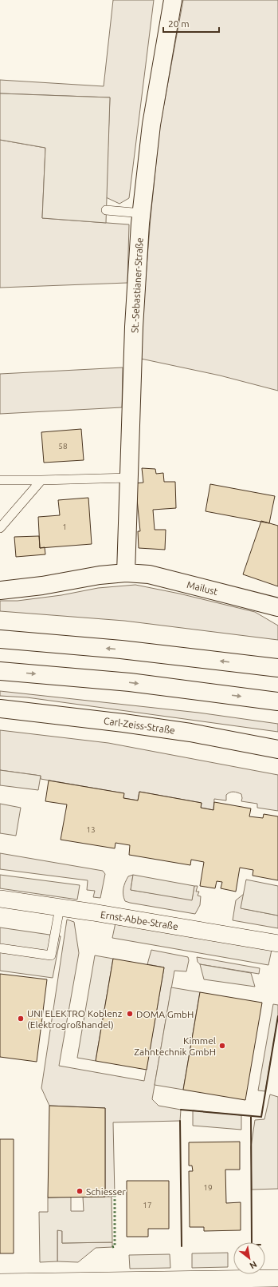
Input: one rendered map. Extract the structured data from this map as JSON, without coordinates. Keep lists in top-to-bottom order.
{
  "streets": {
    "main road": ["St.-Sebastianer-Straße", "Mailust", "Carl-Zeiss-Straße"],
    "street": ["Ernst-Abbe-Straße"]
  },
  "crossings": [
    ["St.-Sebastianer-Straße", "Mailust"]
  ],
  "places": [
    "DOMA GmbH",
    "UNI ELEKTRO Koblenz (Elektrogroßhandel)",
    "Kimmel Zahntechnik GmbH",
    "Schiesser"
  ],
  "house_numbers": [
    "58",
    "1",
    "13",
    "19",
    "17"
  ],
  "scale_bar": "20 m",
  "north": "bottom right"
}
